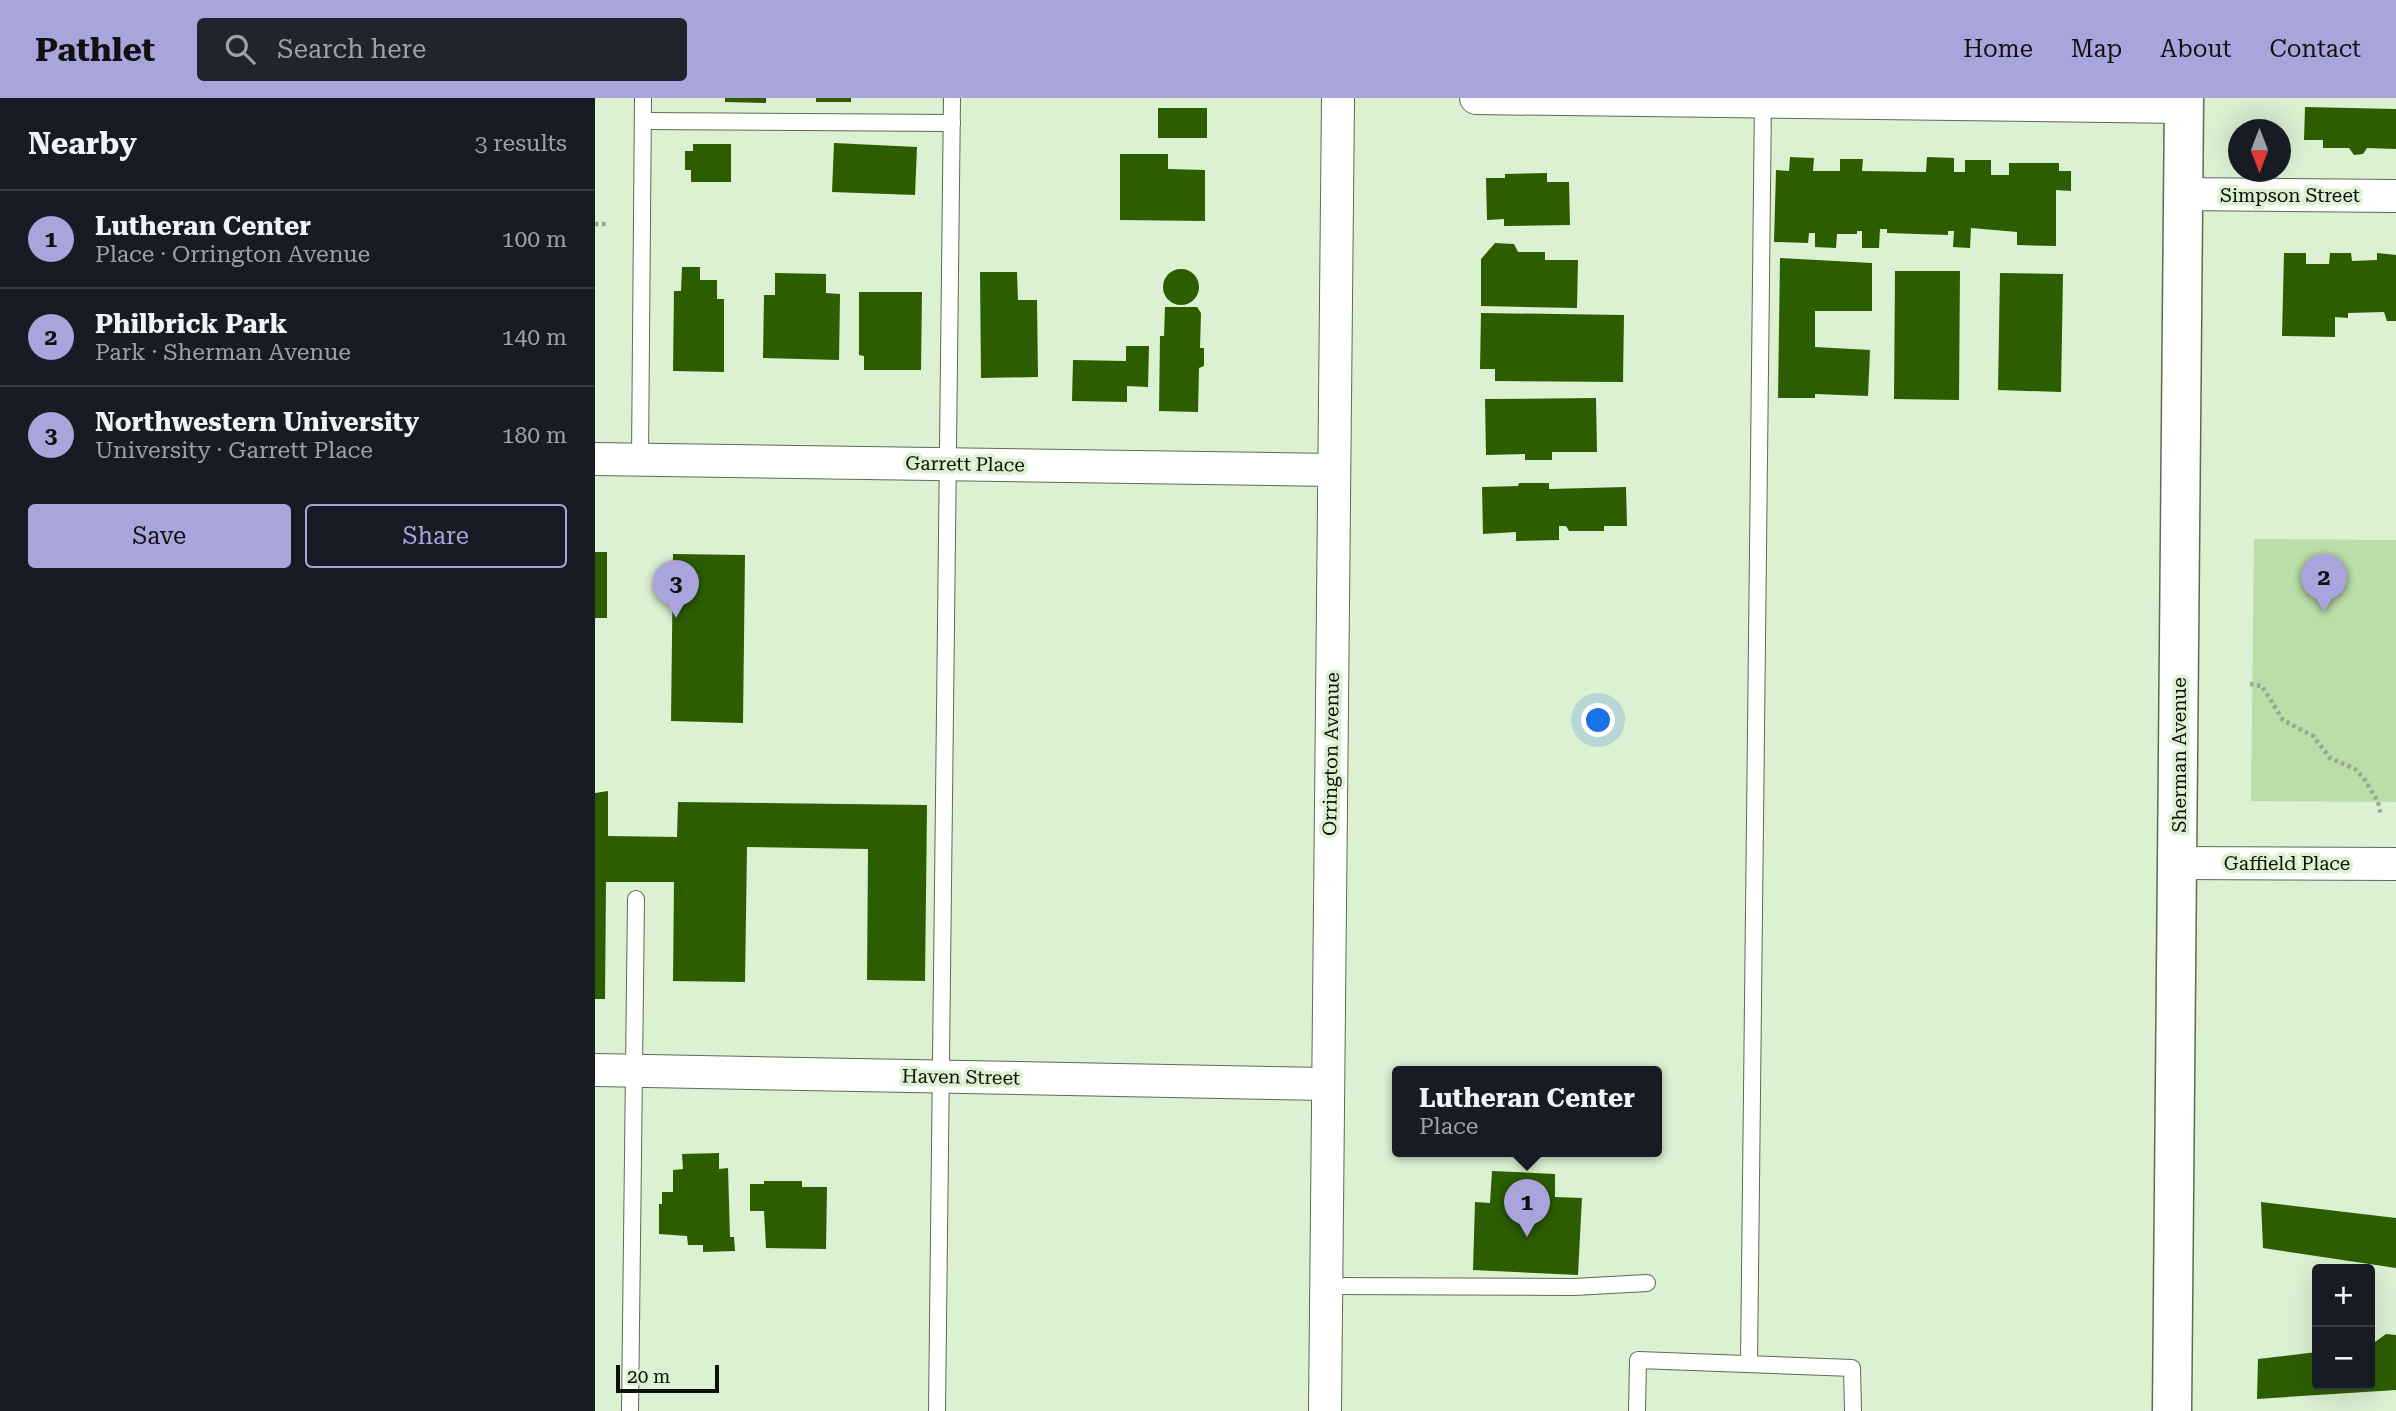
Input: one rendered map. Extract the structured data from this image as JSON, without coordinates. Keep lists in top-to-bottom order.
{
  "streets": {
    "street": [
      "Simpson Street",
      "Garrett Place",
      "Orrington Avenue",
      "Sherman Avenue",
      "Gaffield Place",
      "Haven Street"
    ]
  },
  "crossings": [
    ["Simpson Street", "Sherman Avenue"],
    ["Garrett Place", "Orrington Avenue"],
    ["Orrington Avenue", "Haven Street"],
    ["Sherman Avenue", "Gaffield Place"]
  ],
  "scale_bar": "20 m",
  "north": "bottom",
  "page": {
    "header": "Pathlet",
    "search": "Search here",
    "nav": [
      "Home",
      "Map",
      "About",
      "Contact"
    ],
    "heading": ["Nearby", "3 results"],
    "list": [
      {
        "mark": "1",
        "name": "Lutheran Center",
        "note": "Place · Orrington Avenue",
        "value": "100 m"
      },
      {
        "mark": "2",
        "name": "Philbrick Park",
        "note": "Park · Sherman Avenue",
        "value": "140 m"
      },
      {
        "mark": "3",
        "name": "Northwestern University",
        "note": "University · Garrett Place",
        "value": "180 m"
      }
    ],
    "buttons": ["Save", "Share"],
    "pins": ["2", "3", "1"],
    "popup": ["Lutheran Center", "Place"],
    "map_buttons": ["+", "−"],
    "scale": "20 m"
  }
}
